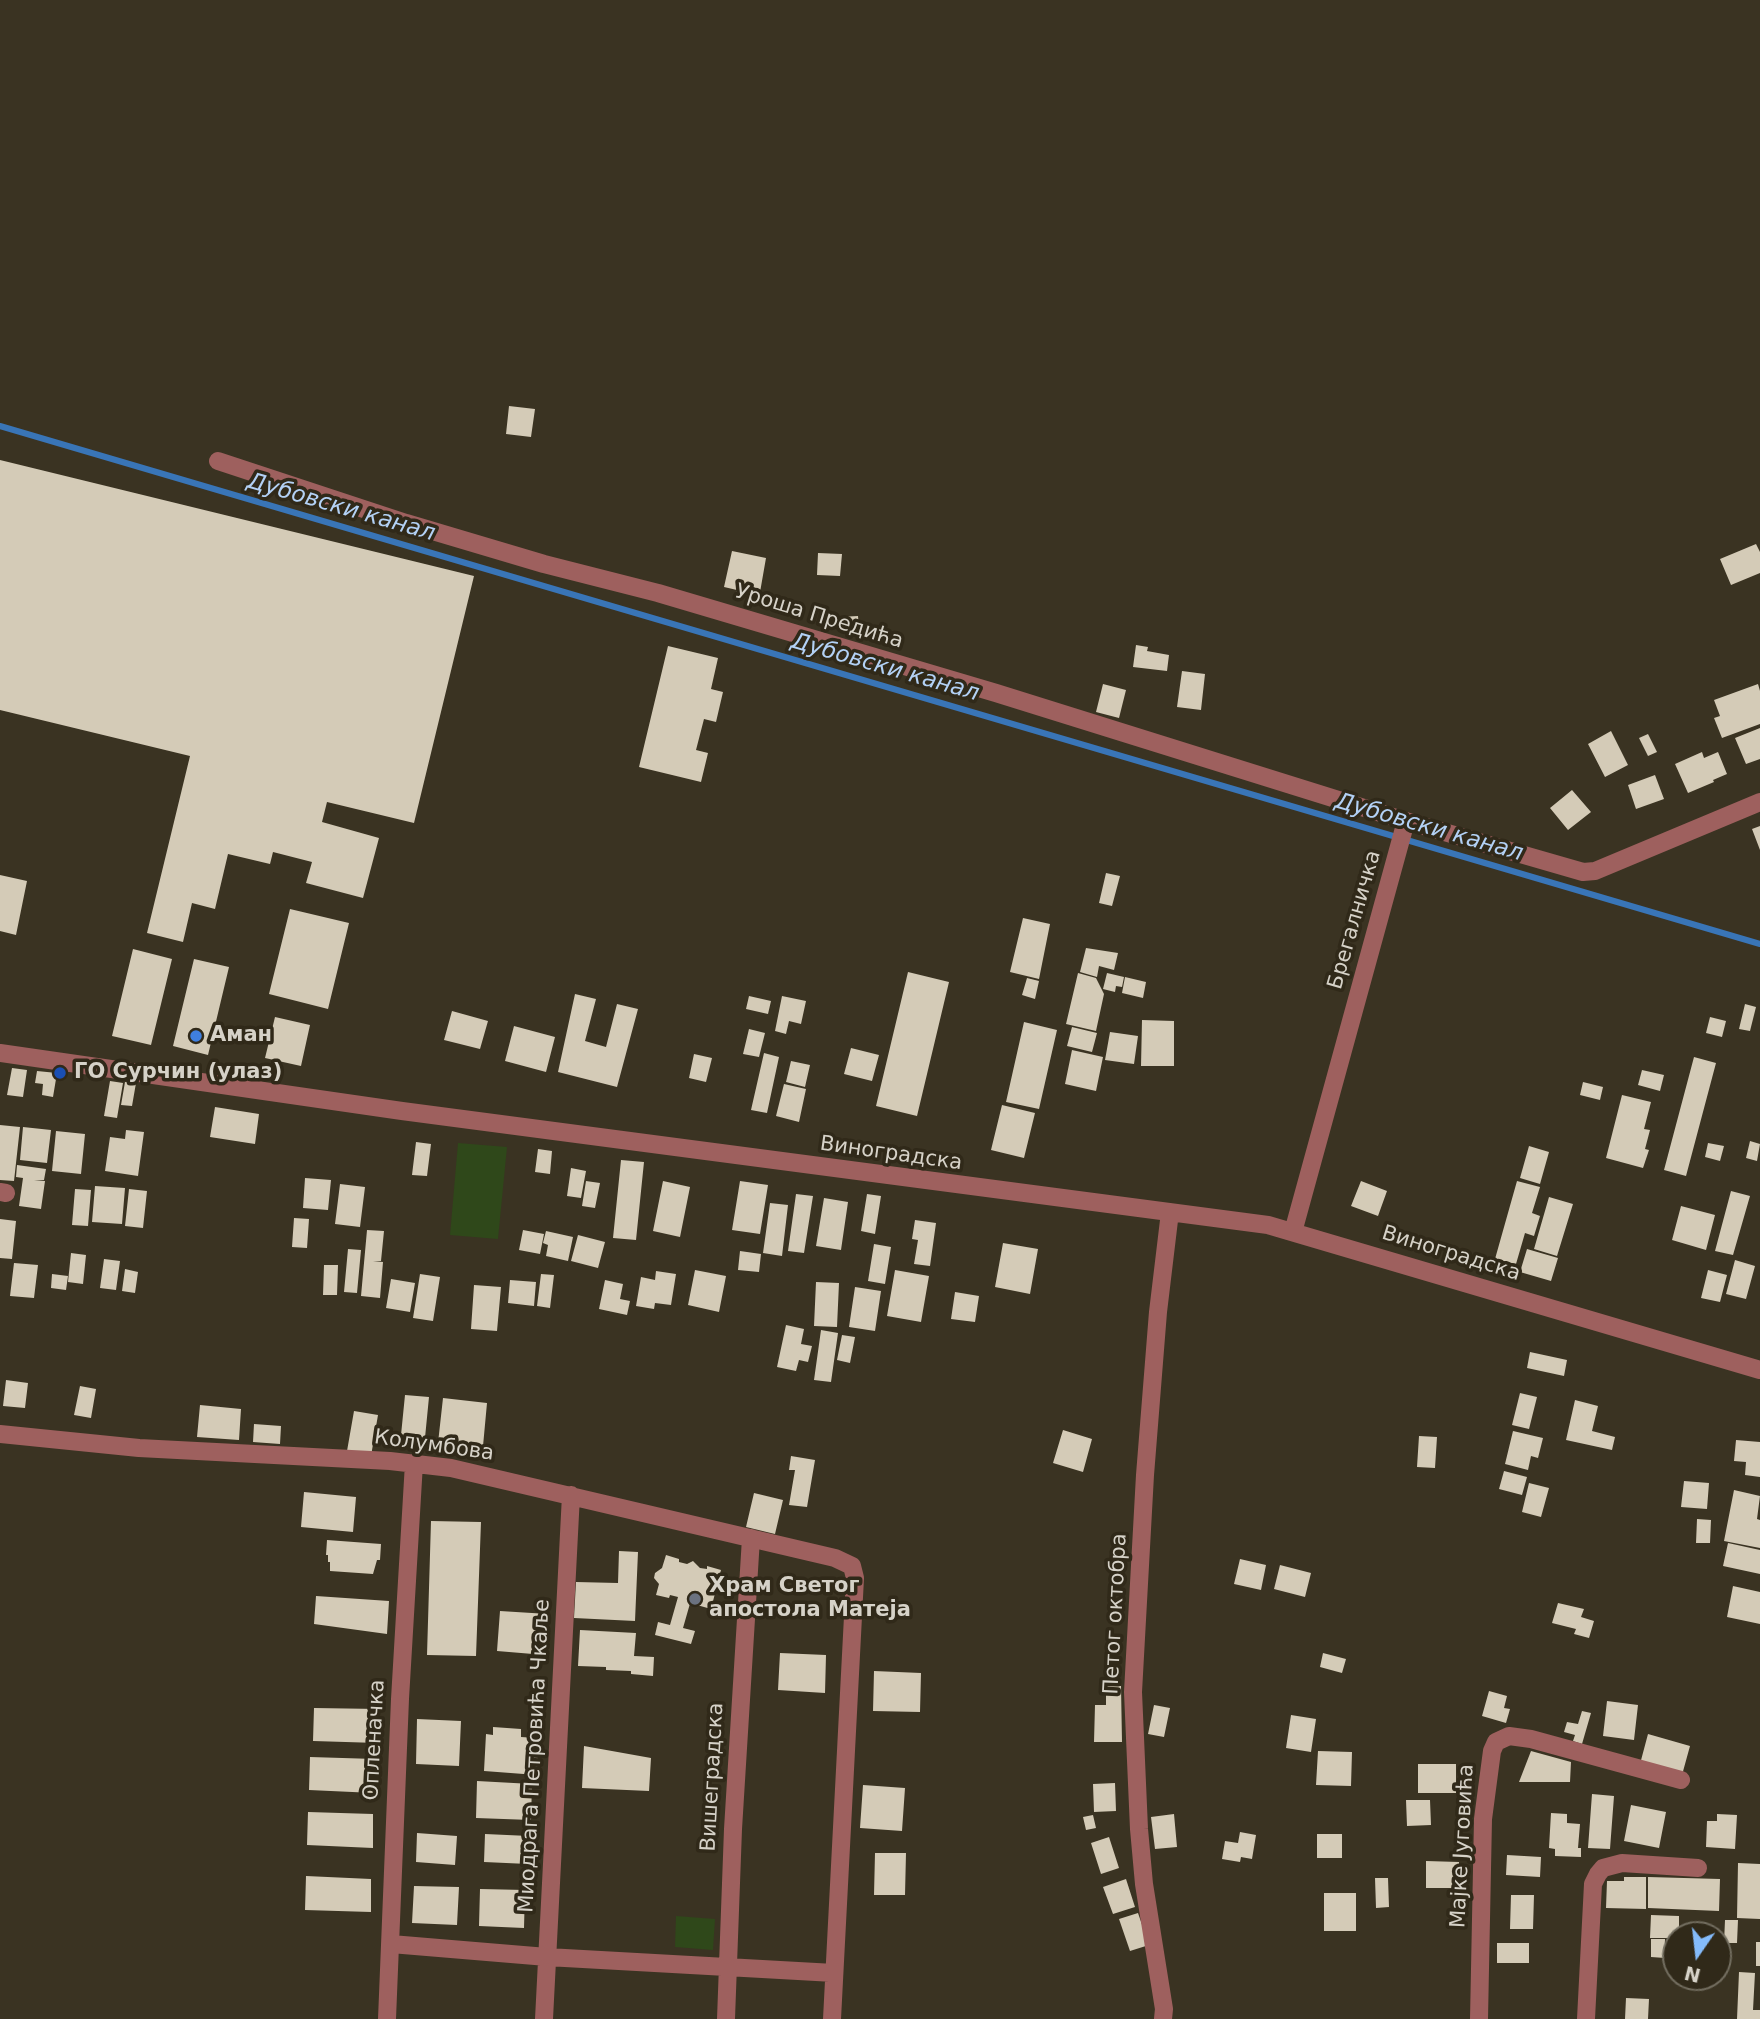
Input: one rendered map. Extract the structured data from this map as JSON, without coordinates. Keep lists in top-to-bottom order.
{
  "streets": {
    "street": [
      "Уроша Предића",
      "Брегалничка",
      "Виноградска",
      "Колумбова",
      "Петог октобра",
      "Опленачка",
      "Миодрага Петровића Чкаље",
      "Вишеградска",
      "Мајке Југовића"
    ]
  },
  "crossings": [
    ["Уроша Предића", "Брегалничка"],
    ["Брегалничка", "Виноградска"],
    ["Виноградска", "Петог октобра"],
    ["Колумбова", "Опленачка"],
    ["Колумбова", "Миодрага Петровића Чкаље"],
    ["Колумбова", "Вишеградска"]
  ],
  "water": ["Дубовски канал"],
  "places": ["Аман", "ГО Сурчин (улаз)", "Храм Светог апостола Матеја"],
  "north": "bottom"
}
